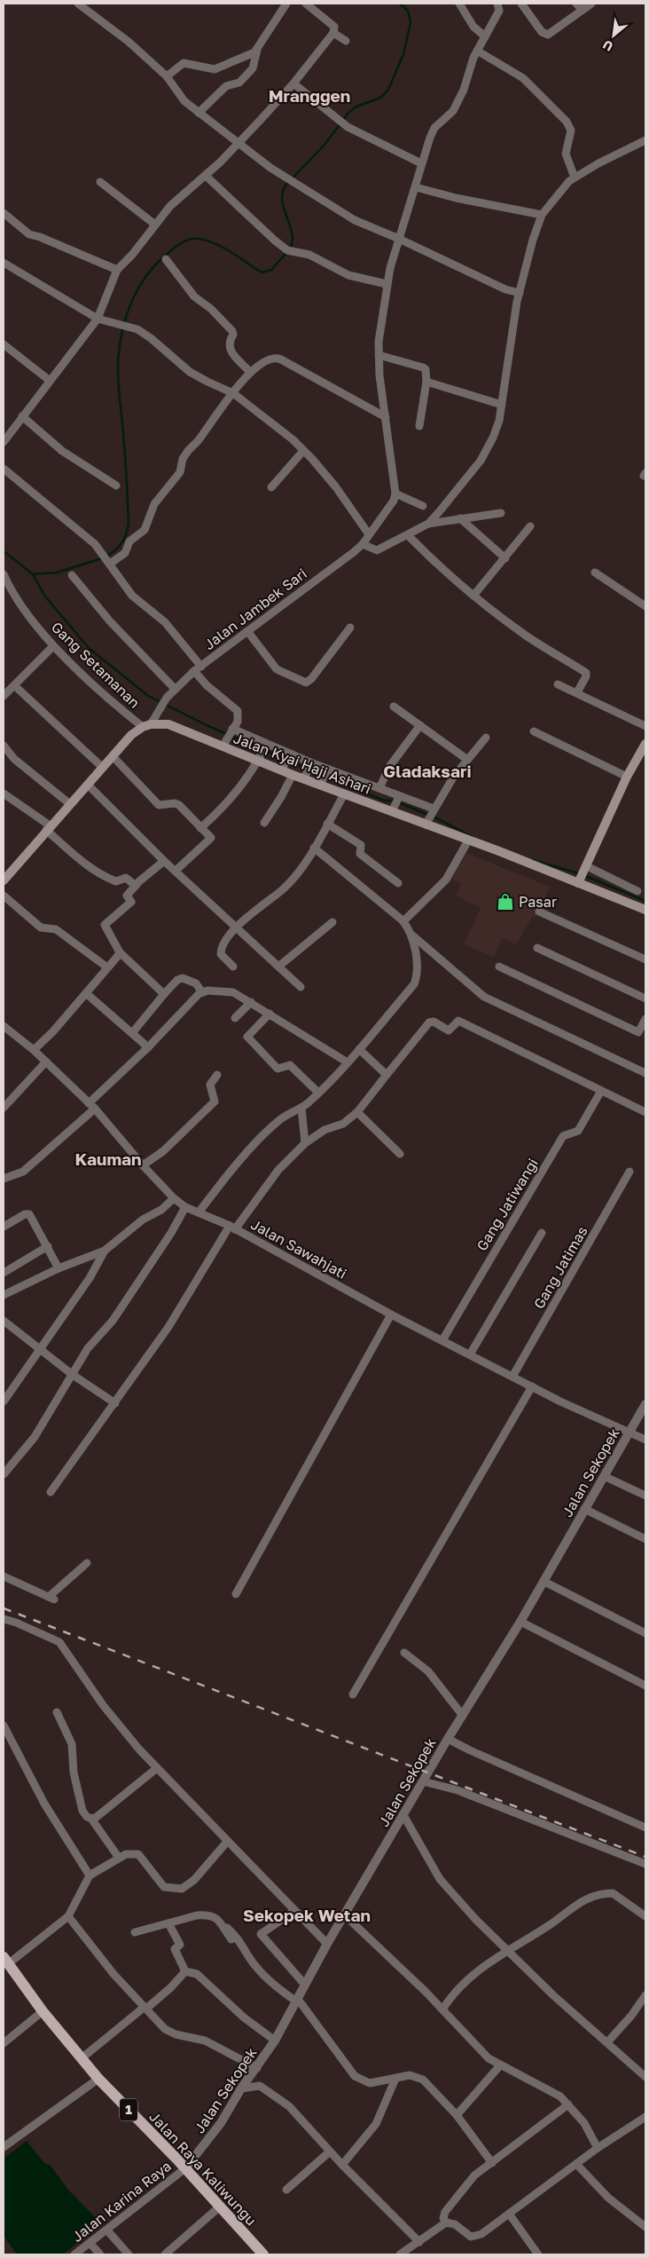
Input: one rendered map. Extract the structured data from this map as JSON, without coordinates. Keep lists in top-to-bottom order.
{
  "streets": {
    "main road": ["Jalan Kyai Haji Ashari", "1", "Jalan Raya Kaliwungu"],
    "street": [
      "Jalan Jambek Sari",
      "Gang Setamanan",
      "Gang Jatiwangi",
      "Jalan Sawahjati",
      "Gang Jatimas",
      "Jalan Sekopek",
      "Jalan Karina Raya"
    ]
  },
  "crossings": [
    ["Jalan Jambek Sari", "Gang Setamanan"],
    ["Jalan Jambek Sari", "Jalan Kyai Haji Ashari"],
    ["Gang Setamanan", "Jalan Kyai Haji Ashari"],
    ["Gang Jatiwangi", "Jalan Sawahjati"],
    ["Jalan Sawahjati", "Gang Jatimas"],
    ["Jalan Sawahjati", "Jalan Sekopek"],
    ["Jalan Sekopek", "Jalan Raya Kaliwungu"],
    ["Jalan Sekopek", "Jalan Karina Raya"],
    ["Jalan Raya Kaliwungu", "Jalan Karina Raya"]
  ],
  "districts": [
    "Mranggen",
    "Gladaksari",
    "Kauman",
    "Sekopek Wetan"
  ],
  "places": {
    "shop": ["Pasar"]
  },
  "north": "bottom left"
}
